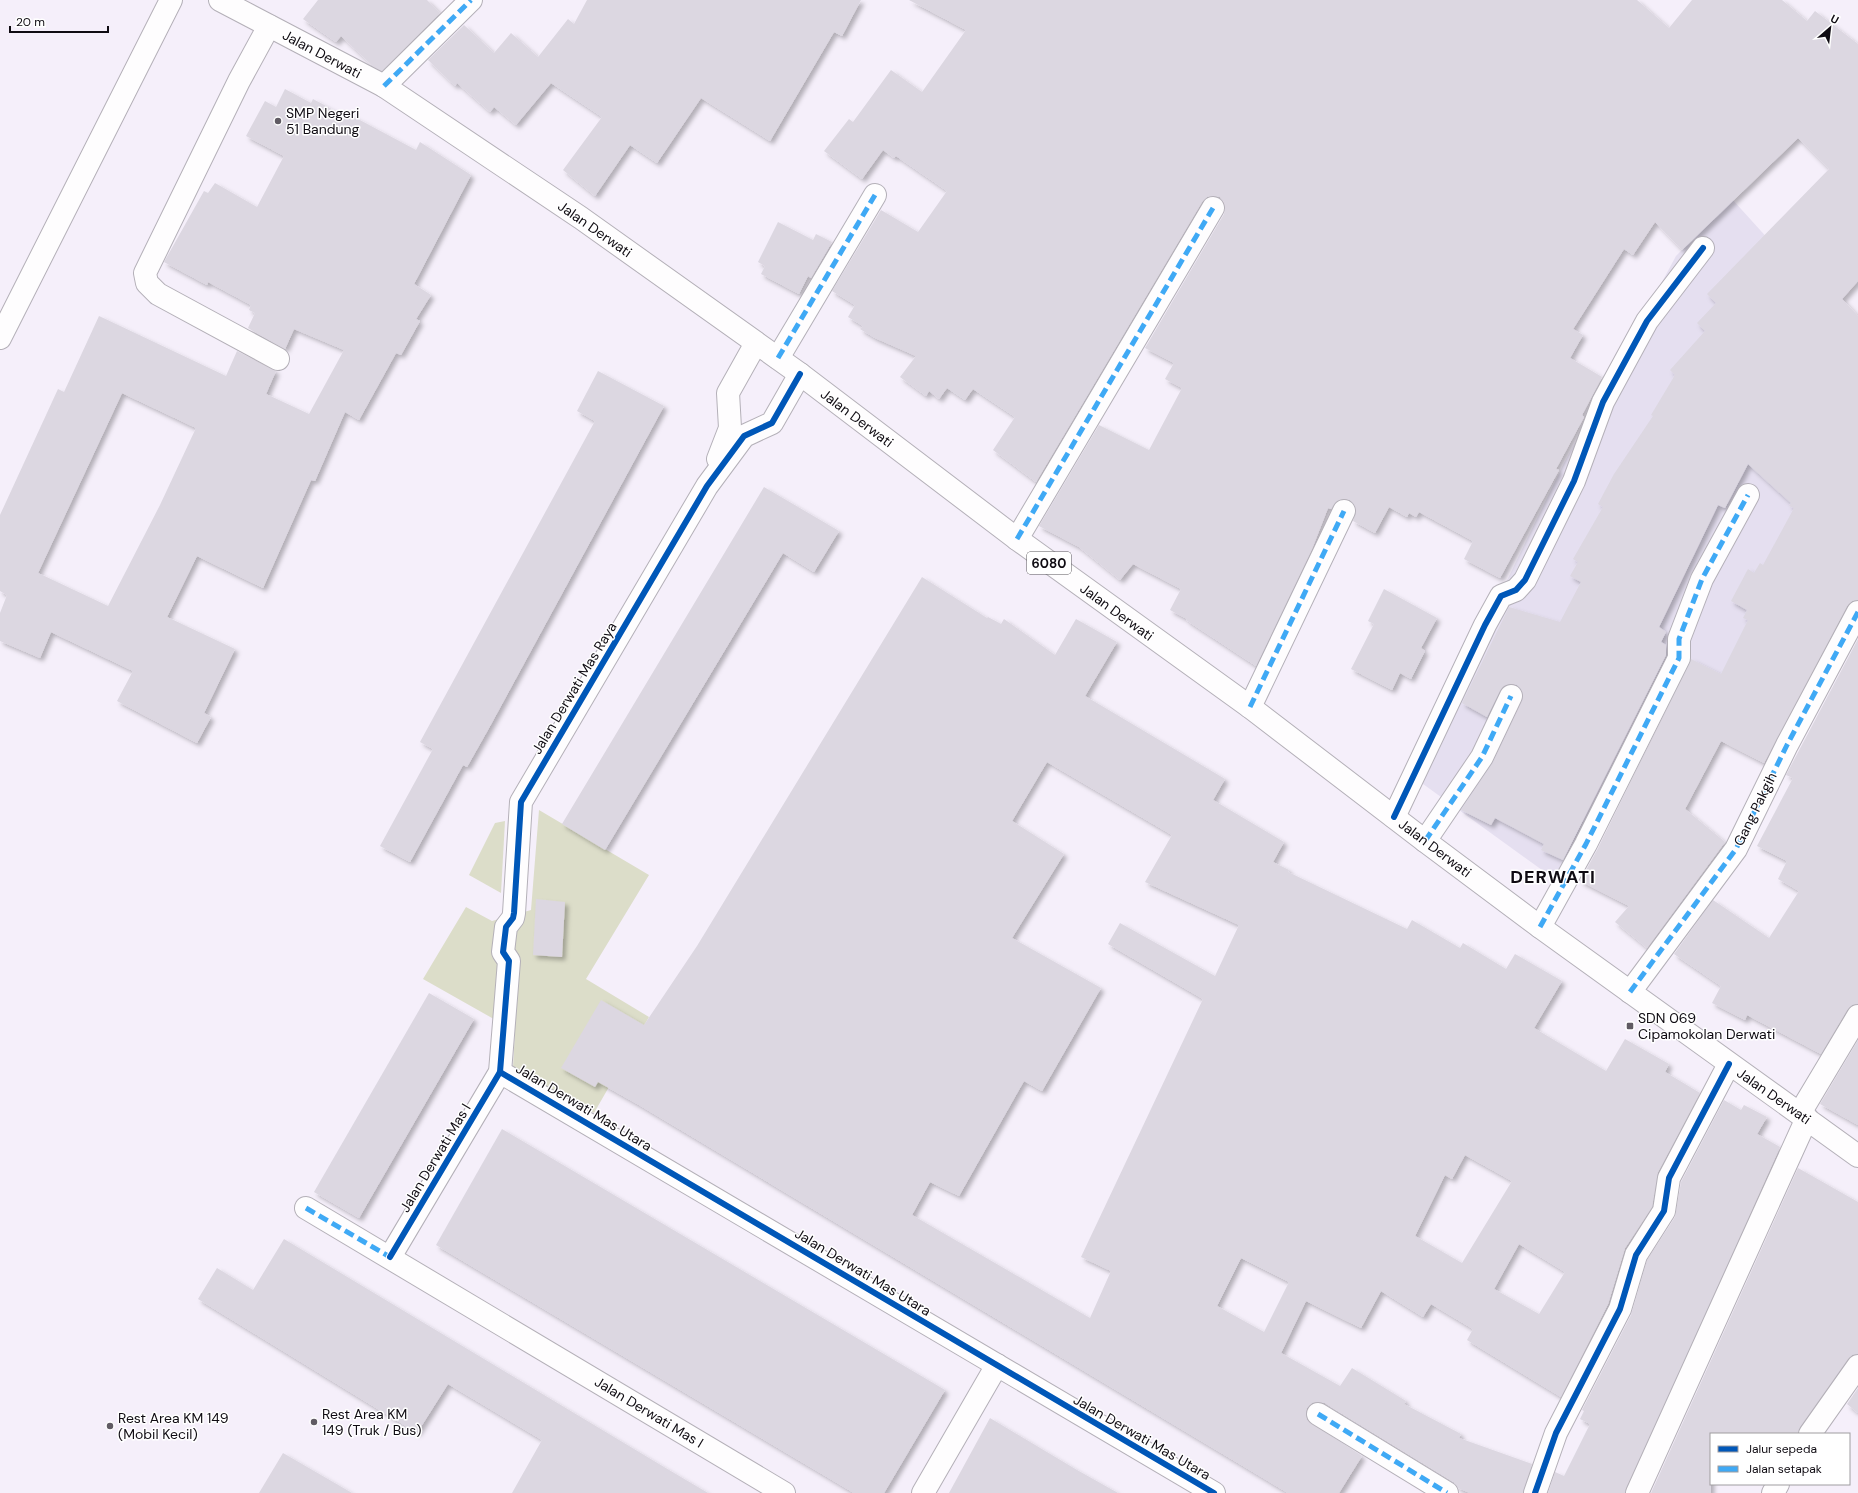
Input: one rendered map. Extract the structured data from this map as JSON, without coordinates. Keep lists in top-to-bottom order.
{
  "streets": {
    "street": [
      "Jalan Derwati",
      "6080",
      "Jalan Derwati Mas Raya",
      "Gang Pakgih",
      "Jalan Derwati Mas Utara",
      "Jalan Derwati Mas I"
    ]
  },
  "crossings": [
    ["Jalan Derwati", "Gang Pakgih"],
    ["Jalan Derwati Mas Raya", "Jalan Derwati Mas Utara"],
    ["Jalan Derwati Mas Raya", "Jalan Derwati Mas I"],
    ["Jalan Derwati Mas Utara", "Jalan Derwati Mas I"]
  ],
  "districts": ["DERWATI"],
  "places": {
    "other": ["SMP Negeri 51 Bandung", "Rest Area KM 149 (Truk / Bus)", "Rest Area KM 149 (Mobil Kecil)"],
    "transit": ["SDN 069 Cipamokolan Derwati"]
  },
  "legend": ["Jalur sepeda", "Jalan setapak"],
  "scale_bar": "20 m",
  "north": "top right"
}
